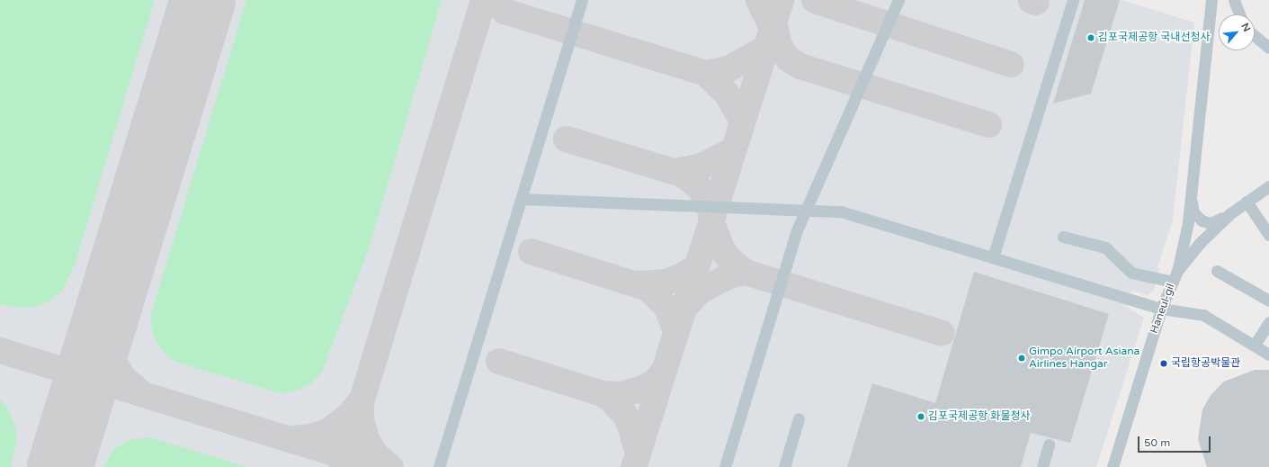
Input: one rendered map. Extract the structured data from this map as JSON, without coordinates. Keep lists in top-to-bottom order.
{
  "streets": {
    "lane": ["Haneul-gil"]
  },
  "places": [
    "김포국제공항 국내선청사",
    "Gimpo Airport Asiana Airlines Hangar",
    "국립항공박물관",
    "김포국제공항 화물청사"
  ],
  "scale_bar": "50 m",
  "north": "top right"
}
